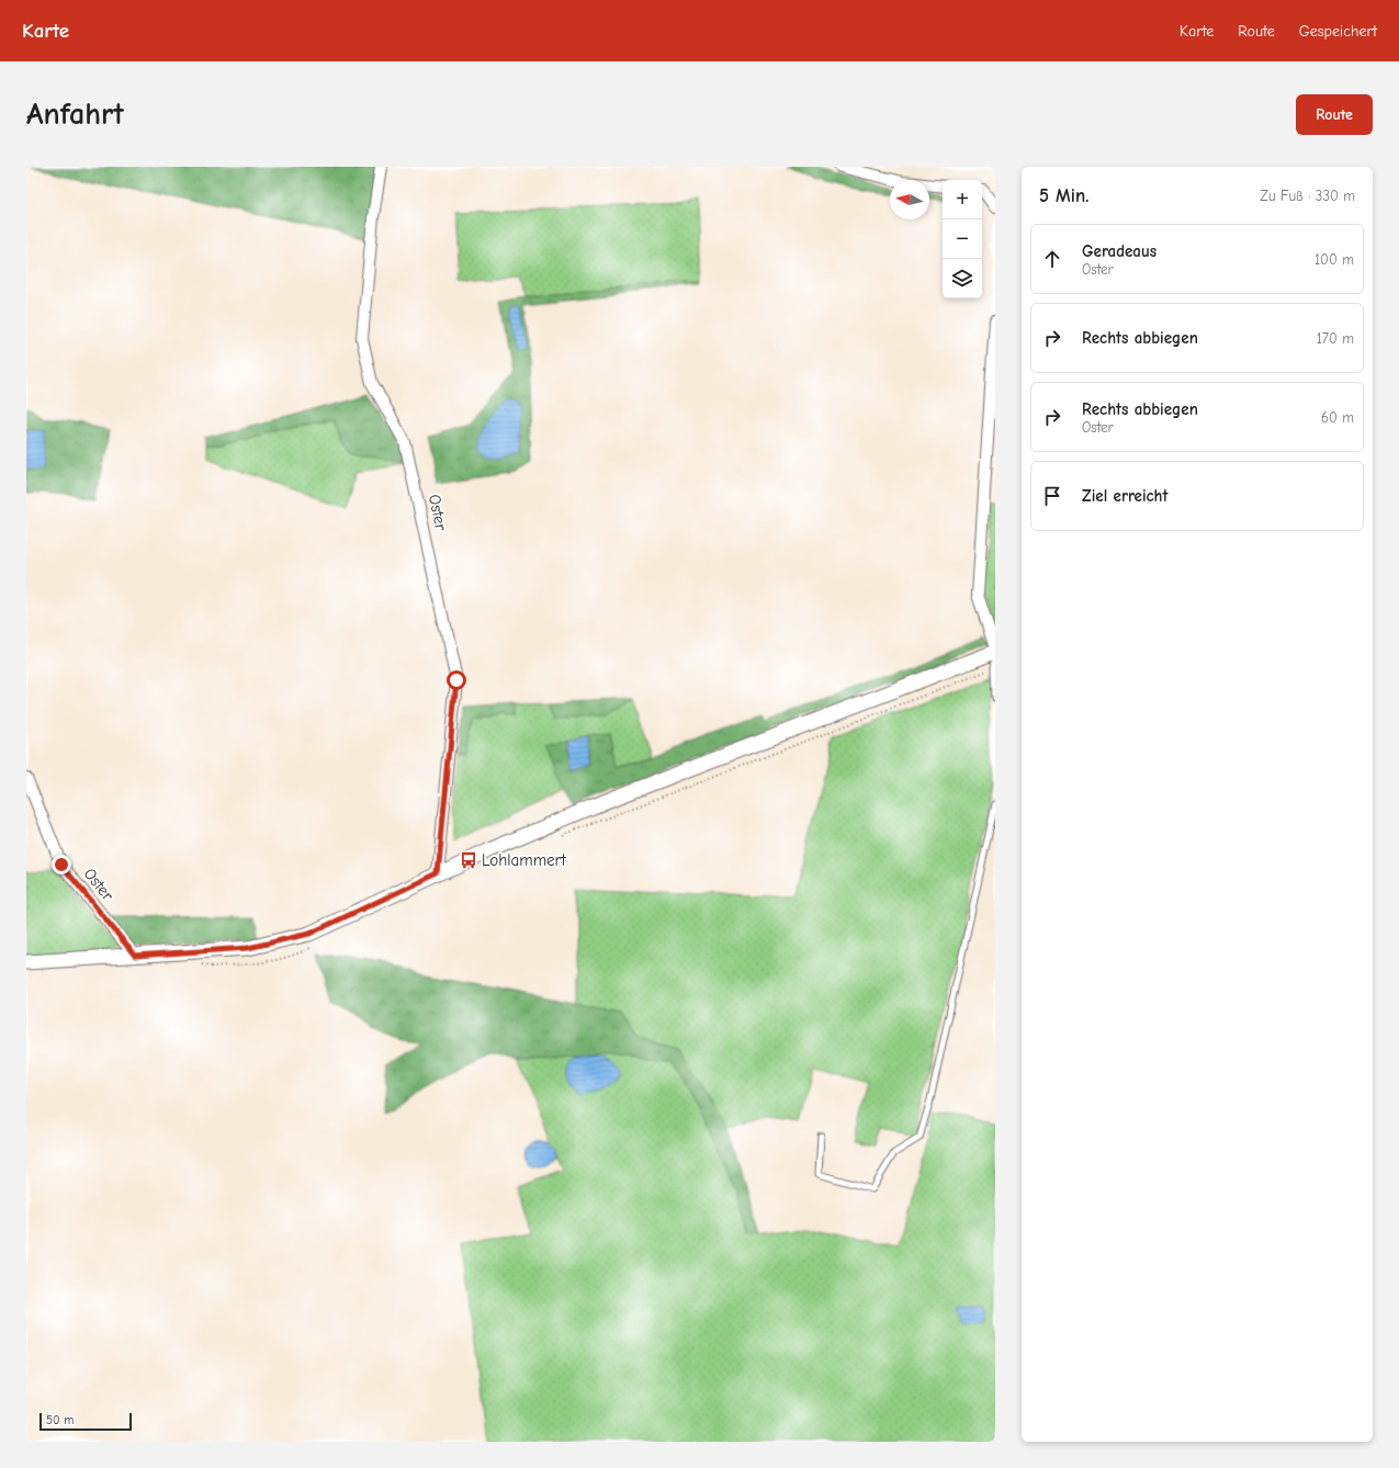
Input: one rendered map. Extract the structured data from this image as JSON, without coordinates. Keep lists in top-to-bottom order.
{
  "streets": {
    "street": ["Oster"]
  },
  "places": {
    "bus stop": ["Lohlammert"]
  },
  "scale_bar": "50 m",
  "north": "left",
  "page": {
    "header": "Karte",
    "nav": ["Karte", "Route", "Gespeichert"],
    "buttons": "Route",
    "title": "Anfahrt",
    "heading": ["5 Min.", "Zu Fuß · 330 m"],
    "map_buttons": ["+", "−"],
    "list": [
      ["Geradeaus", "Oster", "100 m"],
      ["Rechts abbiegen", "170 m"],
      ["Rechts abbiegen", "Oster", "60 m"],
      "Ziel erreicht"
    ],
    "scale": "50 m"
  }
}
